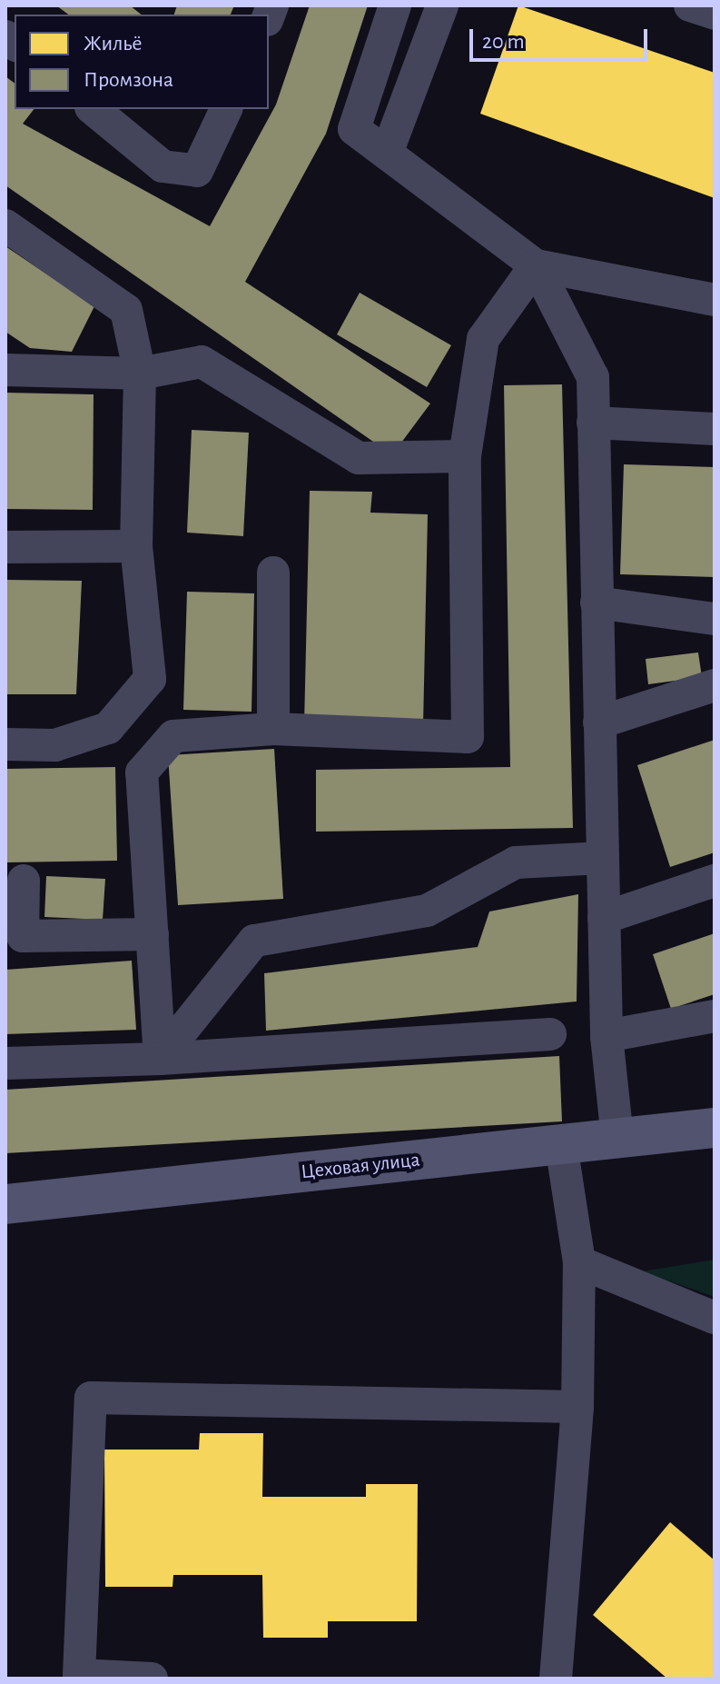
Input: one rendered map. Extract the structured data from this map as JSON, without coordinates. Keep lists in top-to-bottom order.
{
  "streets": {
    "main road": ["Цеховая улица"]
  },
  "legend": ["Жильё", "Промзона"],
  "scale_bar": "20 m"
}
